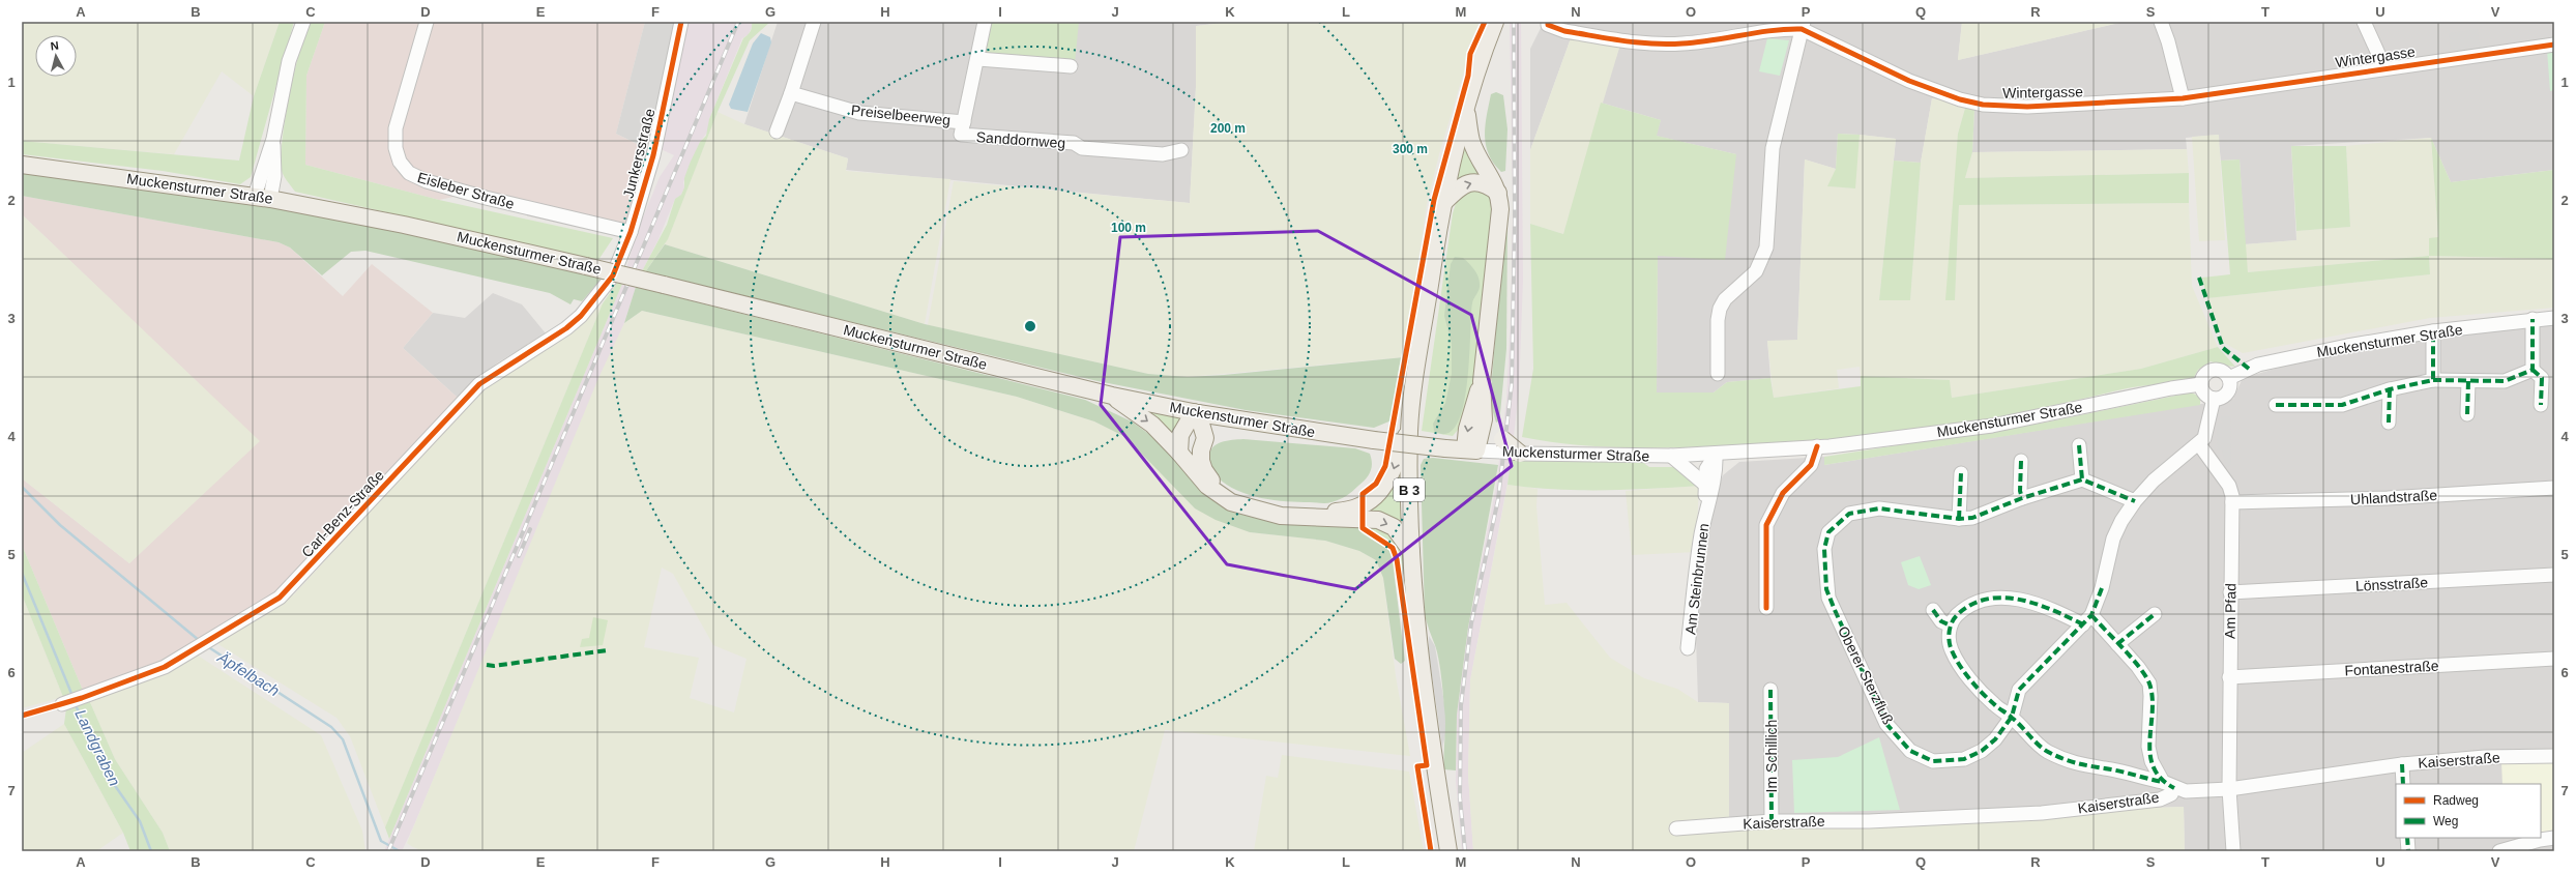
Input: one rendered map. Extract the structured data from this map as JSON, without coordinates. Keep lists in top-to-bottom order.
{
  "streets": {
    "main road": ["Muckensturmer Straße", "B 3"],
    "street": [
      "Wintergasse",
      "Preiselbeerweg",
      "Sanddornweg",
      "Junkersstraße",
      "Eisleber Straße",
      "Uhlandstraße",
      "Carl-Benz-Straße",
      "Am Steinbrunnen",
      "Lönsstraße",
      "Am Pfad",
      "Fontanestraße",
      "Oberer Sterzfluß",
      "Im Schillich",
      "Kaiserstraße"
    ]
  },
  "crossings": [
    ["Preiselbeerweg", "Sanddornweg"],
    ["Junkersstraße", "Eisleber Straße"],
    ["Junkersstraße", "Carl-Benz-Straße"],
    ["Muckensturmer Straße", "Am Steinbrunnen"],
    ["Muckensturmer Straße", "Oberer Sterzfluß"],
    ["Uhlandstraße", "Am Pfad"],
    ["Lönsstraße", "Am Pfad"],
    ["Am Pfad", "Fontanestraße"],
    ["Am Pfad", "Oberer Sterzfluß"],
    ["Am Pfad", "Kaiserstraße"],
    ["Im Schillich", "Kaiserstraße"]
  ],
  "water": ["Äpfelbach", "Landgraben"],
  "legend": ["Radweg", "Weg"],
  "north": "top",
  "grid": {
    "columns": [
      "A",
      "B",
      "C",
      "D",
      "E",
      "F",
      "G",
      "H",
      "I",
      "J",
      "K",
      "L",
      "M",
      "N",
      "O",
      "P",
      "Q",
      "R",
      "S",
      "T",
      "U",
      "V"
    ],
    "rows": [
      "1",
      "2",
      "3",
      "4",
      "5",
      "6",
      "7"
    ]
  },
  "rings": ["200 m", "300 m", "100 m"]
}
